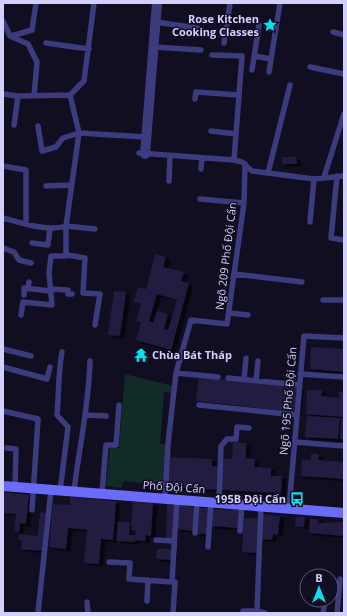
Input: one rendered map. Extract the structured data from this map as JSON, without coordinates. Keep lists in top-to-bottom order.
{
  "streets": {
    "street": ["Phố Đội Cấn"],
    "lane": ["Ngõ 209 Phố Đội Cấn", "Ngõ 195 Phố Đội Cấn"]
  },
  "crossings": [
    ["Ngõ 209 Phố Đội Cấn", "Phố Đội Cấn"],
    ["Ngõ 195 Phố Đội Cấn", "Phố Đội Cấn"]
  ],
  "places": {
    "place": ["Rose Kitchen Cooking Classes"],
    "temple": ["Chùa Bát Tháp"],
    "bus stop": ["195B Đội Cấn"]
  },
  "north": "top"
}
